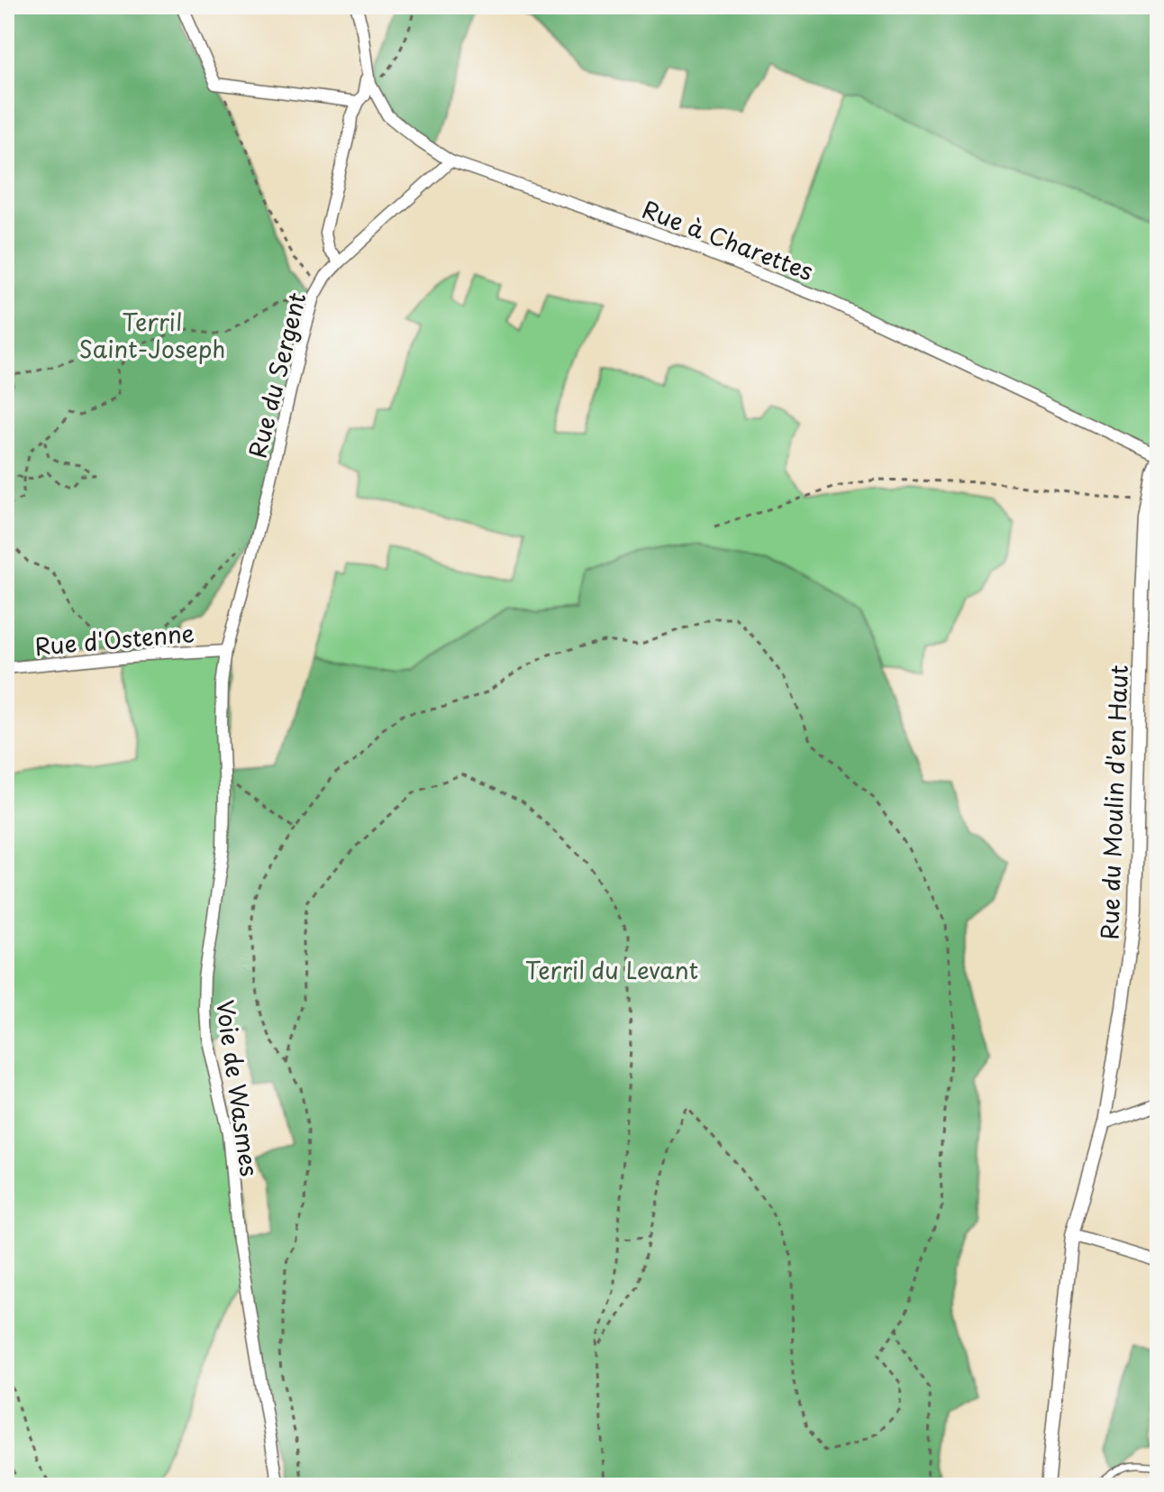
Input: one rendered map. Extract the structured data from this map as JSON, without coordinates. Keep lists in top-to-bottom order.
{
  "streets": {
    "street": [
      "Rue à Charettes",
      "Rue du Sergent",
      "Rue d'Ostenne",
      "Rue du Moulin d'en Haut",
      "Voie de Wasmes"
    ]
  },
  "crossings": [
    ["Rue à Charettes", "Rue du Sergent"],
    ["Rue à Charettes", "Rue du Moulin d'en Haut"],
    ["Rue du Sergent", "Rue d'Ostenne"],
    ["Rue du Sergent", "Voie de Wasmes"],
    ["Rue d'Ostenne", "Voie de Wasmes"]
  ],
  "parks": ["Terril Saint-Joseph", "Terril du Levant"]
}
